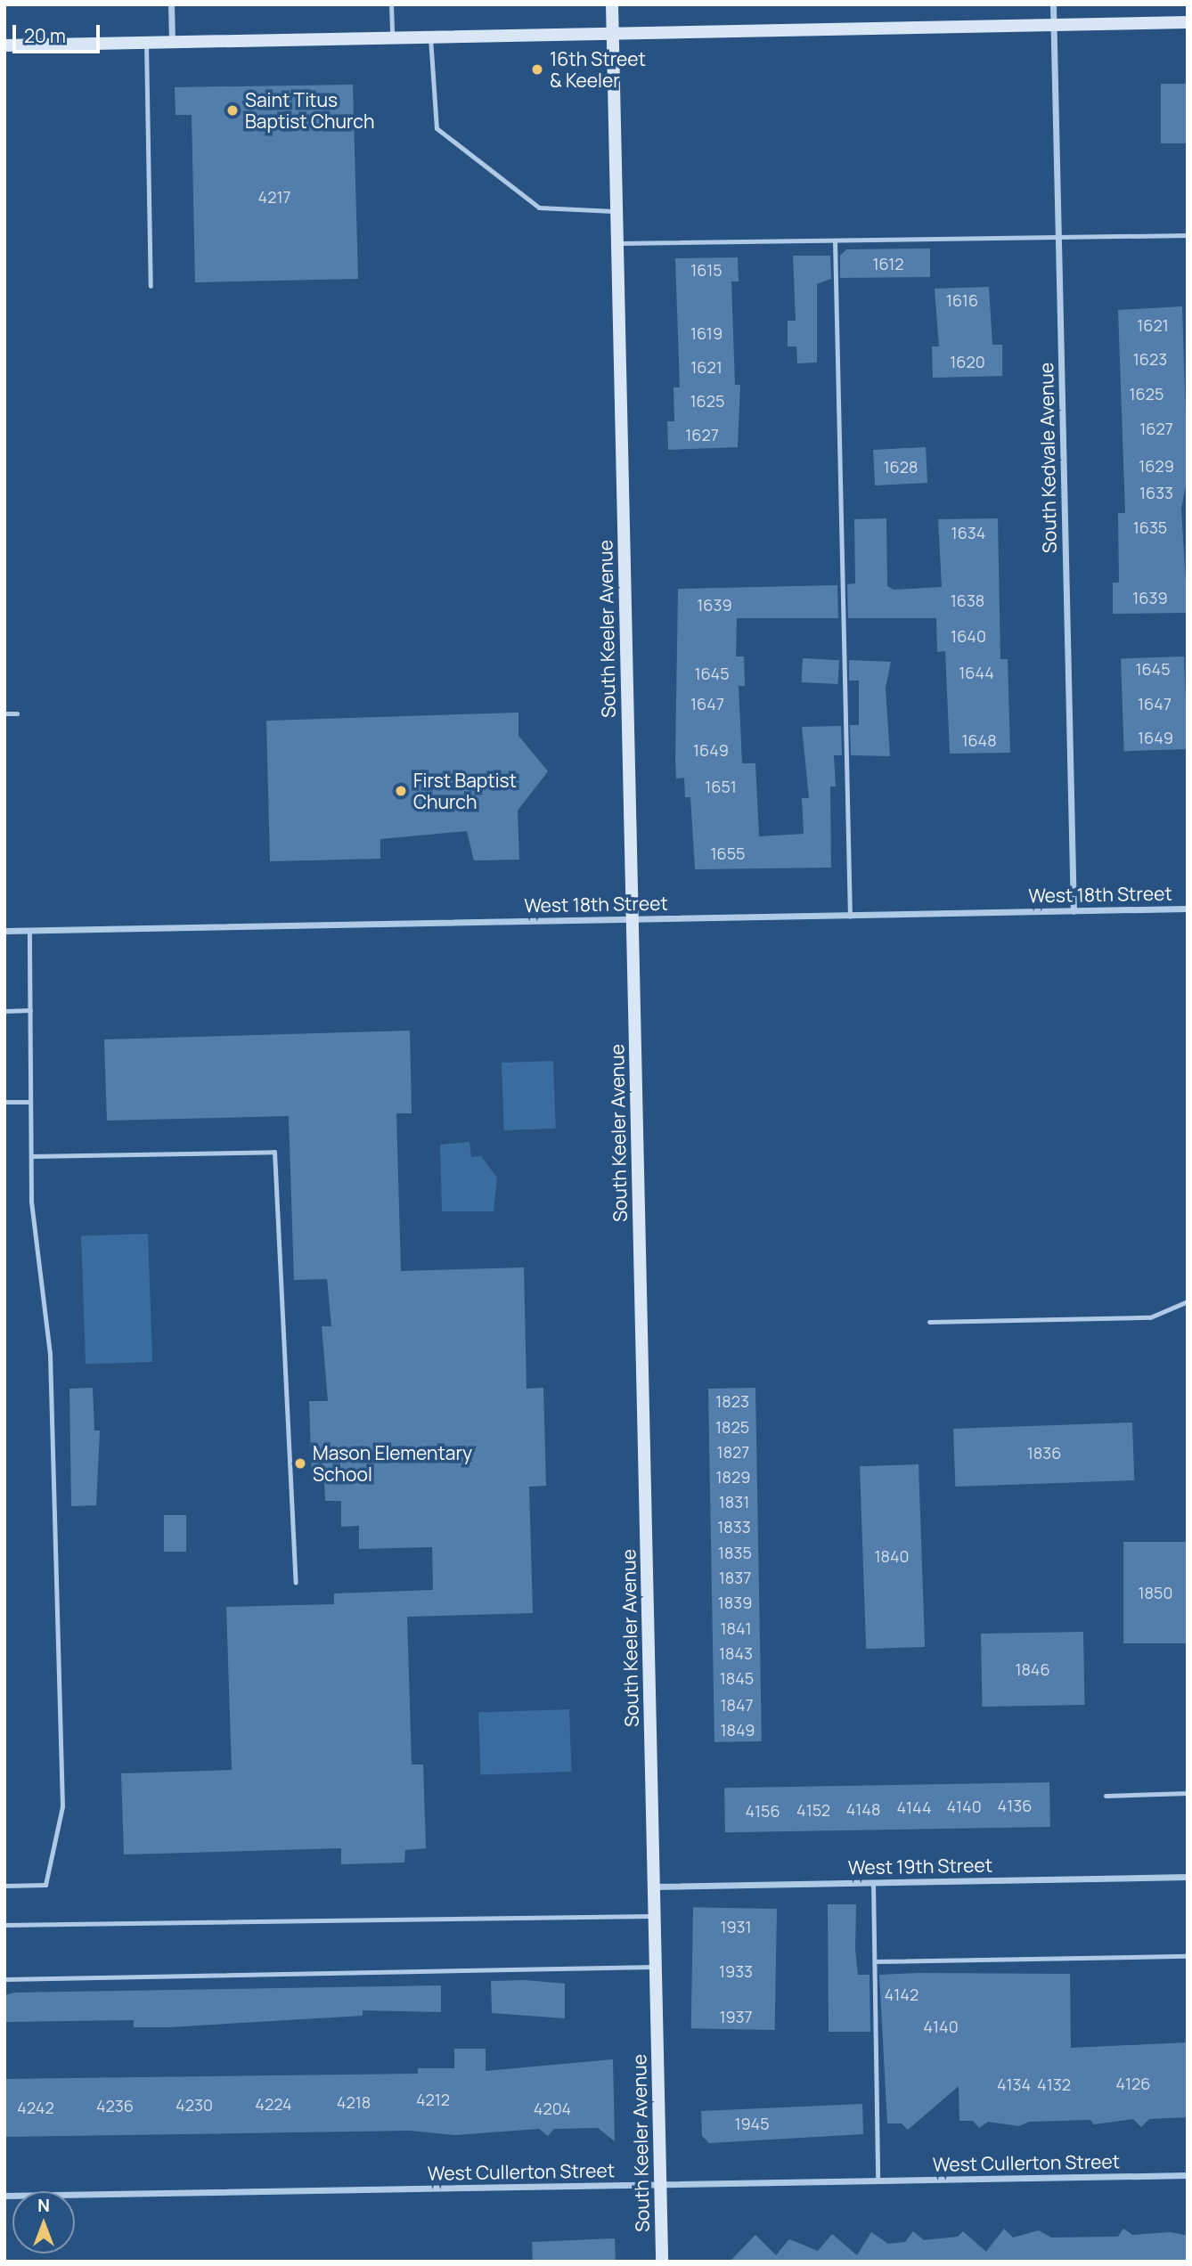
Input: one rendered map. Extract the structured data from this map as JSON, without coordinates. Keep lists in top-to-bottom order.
{
  "streets": {
    "street": [
      "South Kedvale Avenue",
      "South Keeler Avenue",
      "West 18th Street",
      "West 19th Street",
      "West Cullerton Street"
    ]
  },
  "crossings": [
    ["South Kedvale Avenue", "West 18th Street"],
    ["South Keeler Avenue", "West 18th Street"],
    ["South Keeler Avenue", "West 19th Street"],
    ["South Keeler Avenue", "West Cullerton Street"]
  ],
  "places": [
    "16th Street & Keeler",
    "Saint Titus Baptist Church",
    "First Baptist Church",
    "Mason Elementary School"
  ],
  "house_numbers": [
    "4217",
    "1612",
    "1615",
    "1616",
    "1621",
    "1619",
    "1623",
    "1620",
    "1621",
    "1625",
    "1625",
    "1627",
    "1627",
    "1629",
    "1628",
    "1633",
    "1635",
    "1634",
    "1639",
    "1638",
    "1639",
    "1640",
    "1645",
    "1644",
    "1645",
    "1647",
    "1647",
    "1649",
    "1648",
    "1649",
    "1651",
    "1655",
    "1823",
    "1825",
    "1827",
    "1836",
    "1829",
    "1831",
    "1833",
    "1835",
    "1840",
    "1837",
    "1850",
    "1839",
    "1841",
    "1843",
    "1846",
    "1845",
    "1847",
    "1849",
    "4136",
    "4140",
    "4144",
    "4148",
    "4152",
    "4156",
    "1931",
    "1933",
    "4142",
    "1937",
    "4140",
    "4126",
    "4134",
    "4132",
    "4212",
    "4218",
    "4224",
    "4230",
    "4236",
    "4242",
    "4204",
    "1945"
  ],
  "scale_bar": "20 m",
  "north": "top"
}
